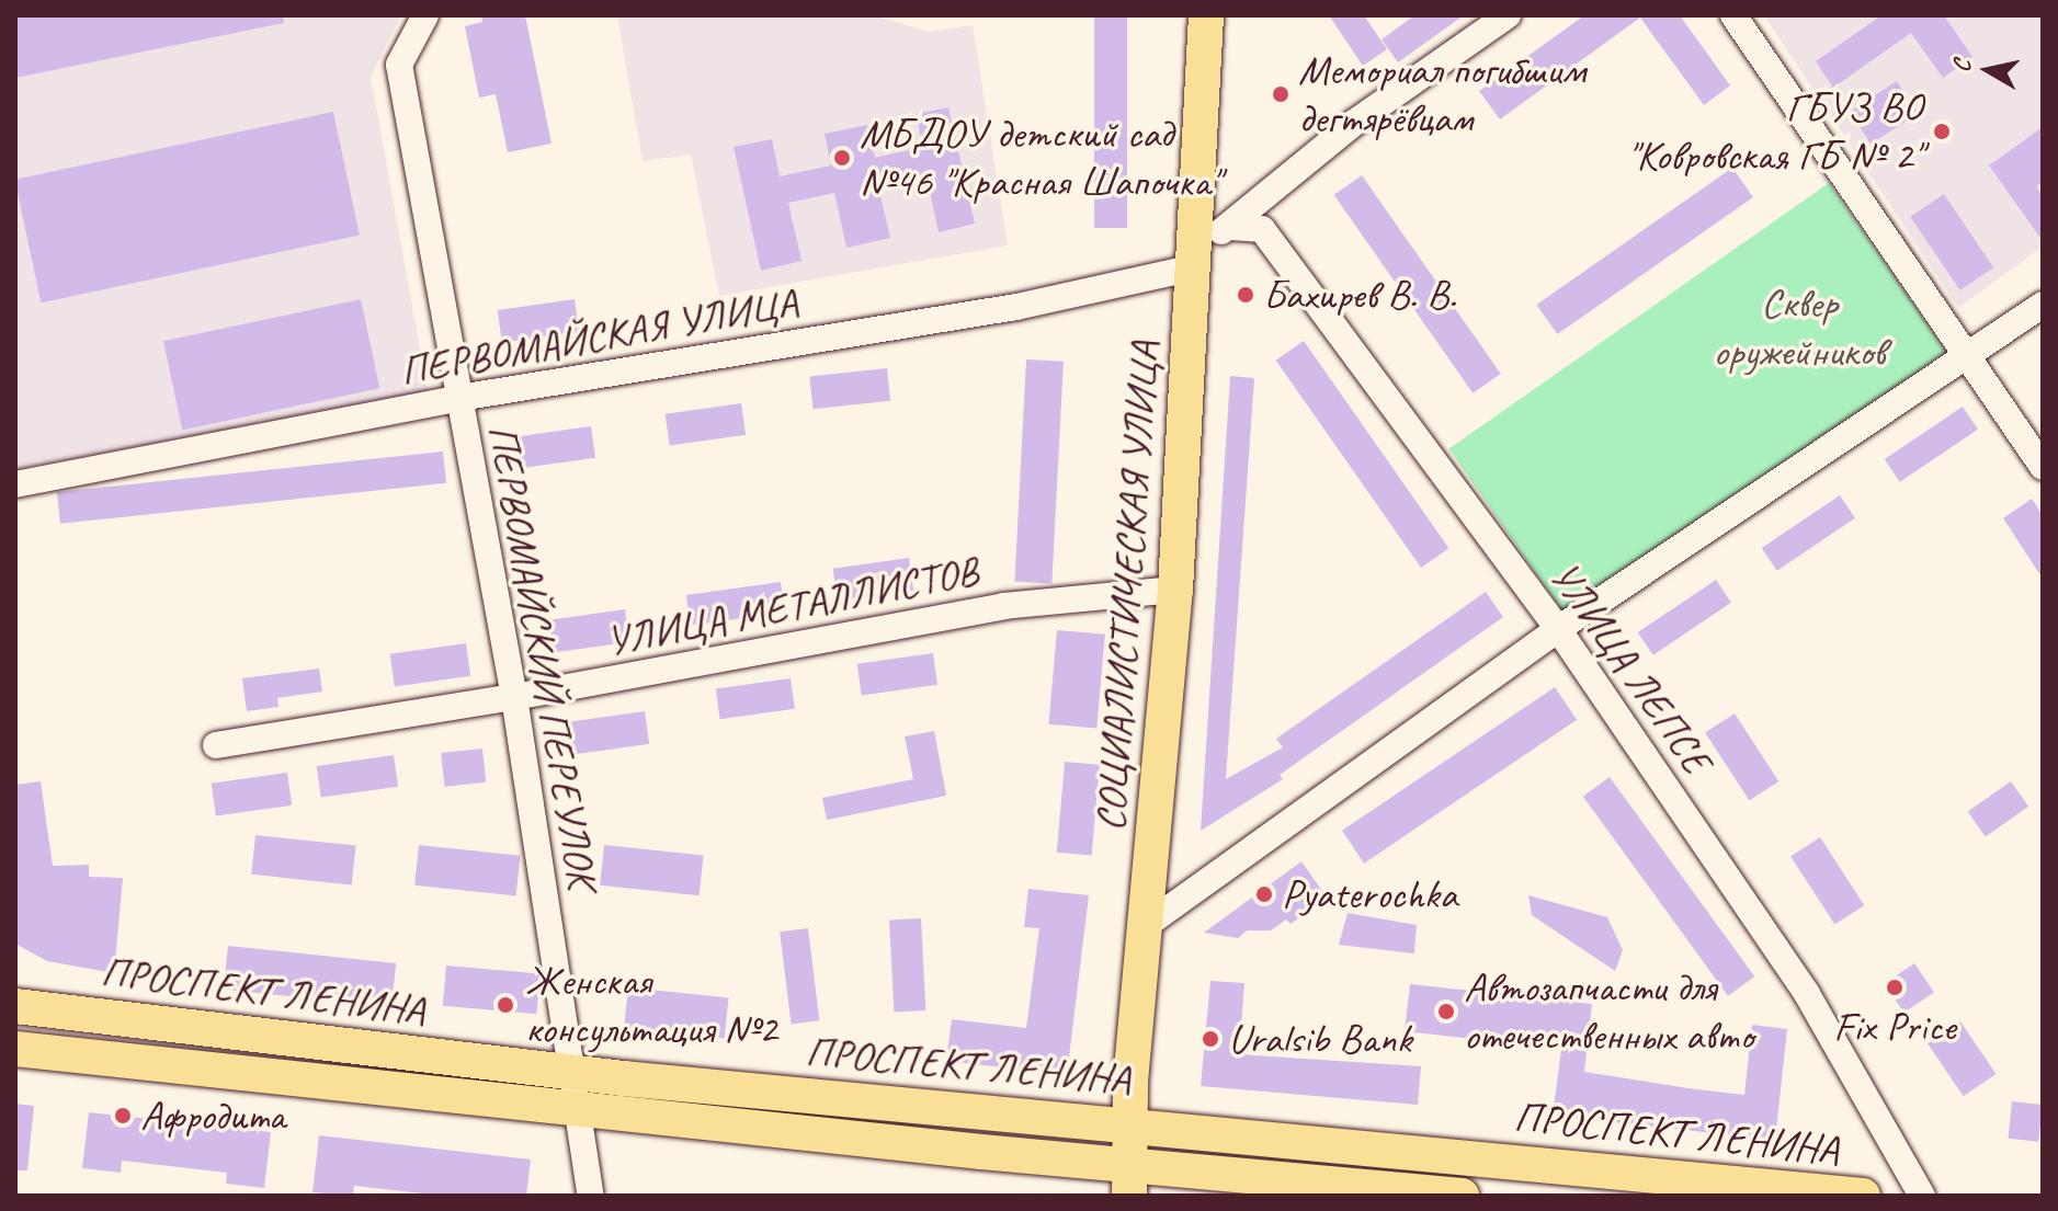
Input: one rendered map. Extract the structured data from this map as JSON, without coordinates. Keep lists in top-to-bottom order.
{
  "streets": {
    "main road": ["СОЦИАЛИСТИЧЕСКАЯ УЛИЦА", "ПРОСПЕКТ ЛЕНИНА"],
    "street": [
      "ПЕРВОМАЙСКАЯ УЛИЦА",
      "УЛИЦА МЕТАЛЛИСТОВ",
      "ПЕРВОМАЙСКИЙ ПЕРЕУЛОК",
      "УЛИЦА ЛЕПСЕ"
    ]
  },
  "crossings": [
    ["ПЕРВОМАЙСКАЯ УЛИЦА", "СОЦИАЛИСТИЧЕСКАЯ УЛИЦА"],
    ["ПЕРВОМАЙСКАЯ УЛИЦА", "ПЕРВОМАЙСКИЙ ПЕРЕУЛОК"],
    ["ПЕРВОМАЙСКАЯ УЛИЦА", "УЛИЦА ЛЕПСЕ"],
    ["СОЦИАЛИСТИЧЕСКАЯ УЛИЦА", "УЛИЦА МЕТАЛЛИСТОВ"],
    ["СОЦИАЛИСТИЧЕСКАЯ УЛИЦА", "ПРОСПЕКТ ЛЕНИНА"],
    ["УЛИЦА МЕТАЛЛИСТОВ", "ПЕРВОМАЙСКИЙ ПЕРЕУЛОК"],
    ["ПЕРВОМАЙСКИЙ ПЕРЕУЛОК", "ПРОСПЕКТ ЛЕНИНА"]
  ],
  "parks": ["Сквер оружейников"],
  "places": [
    "Мемориал погибшим дегтярёвцам",
    "ГБУЗ ВО \"Ковровская ГБ № 2\"",
    "МБДОУ детский сад №46 \"Красная Шапочка\"",
    "Бахирев В. В.",
    "Pyaterochka",
    "Fix Price",
    "Женская консультация №2",
    "Автозапчасти для отечественных авто",
    "Uralsib Bank",
    "Афродита"
  ],
  "north": "left"
}
